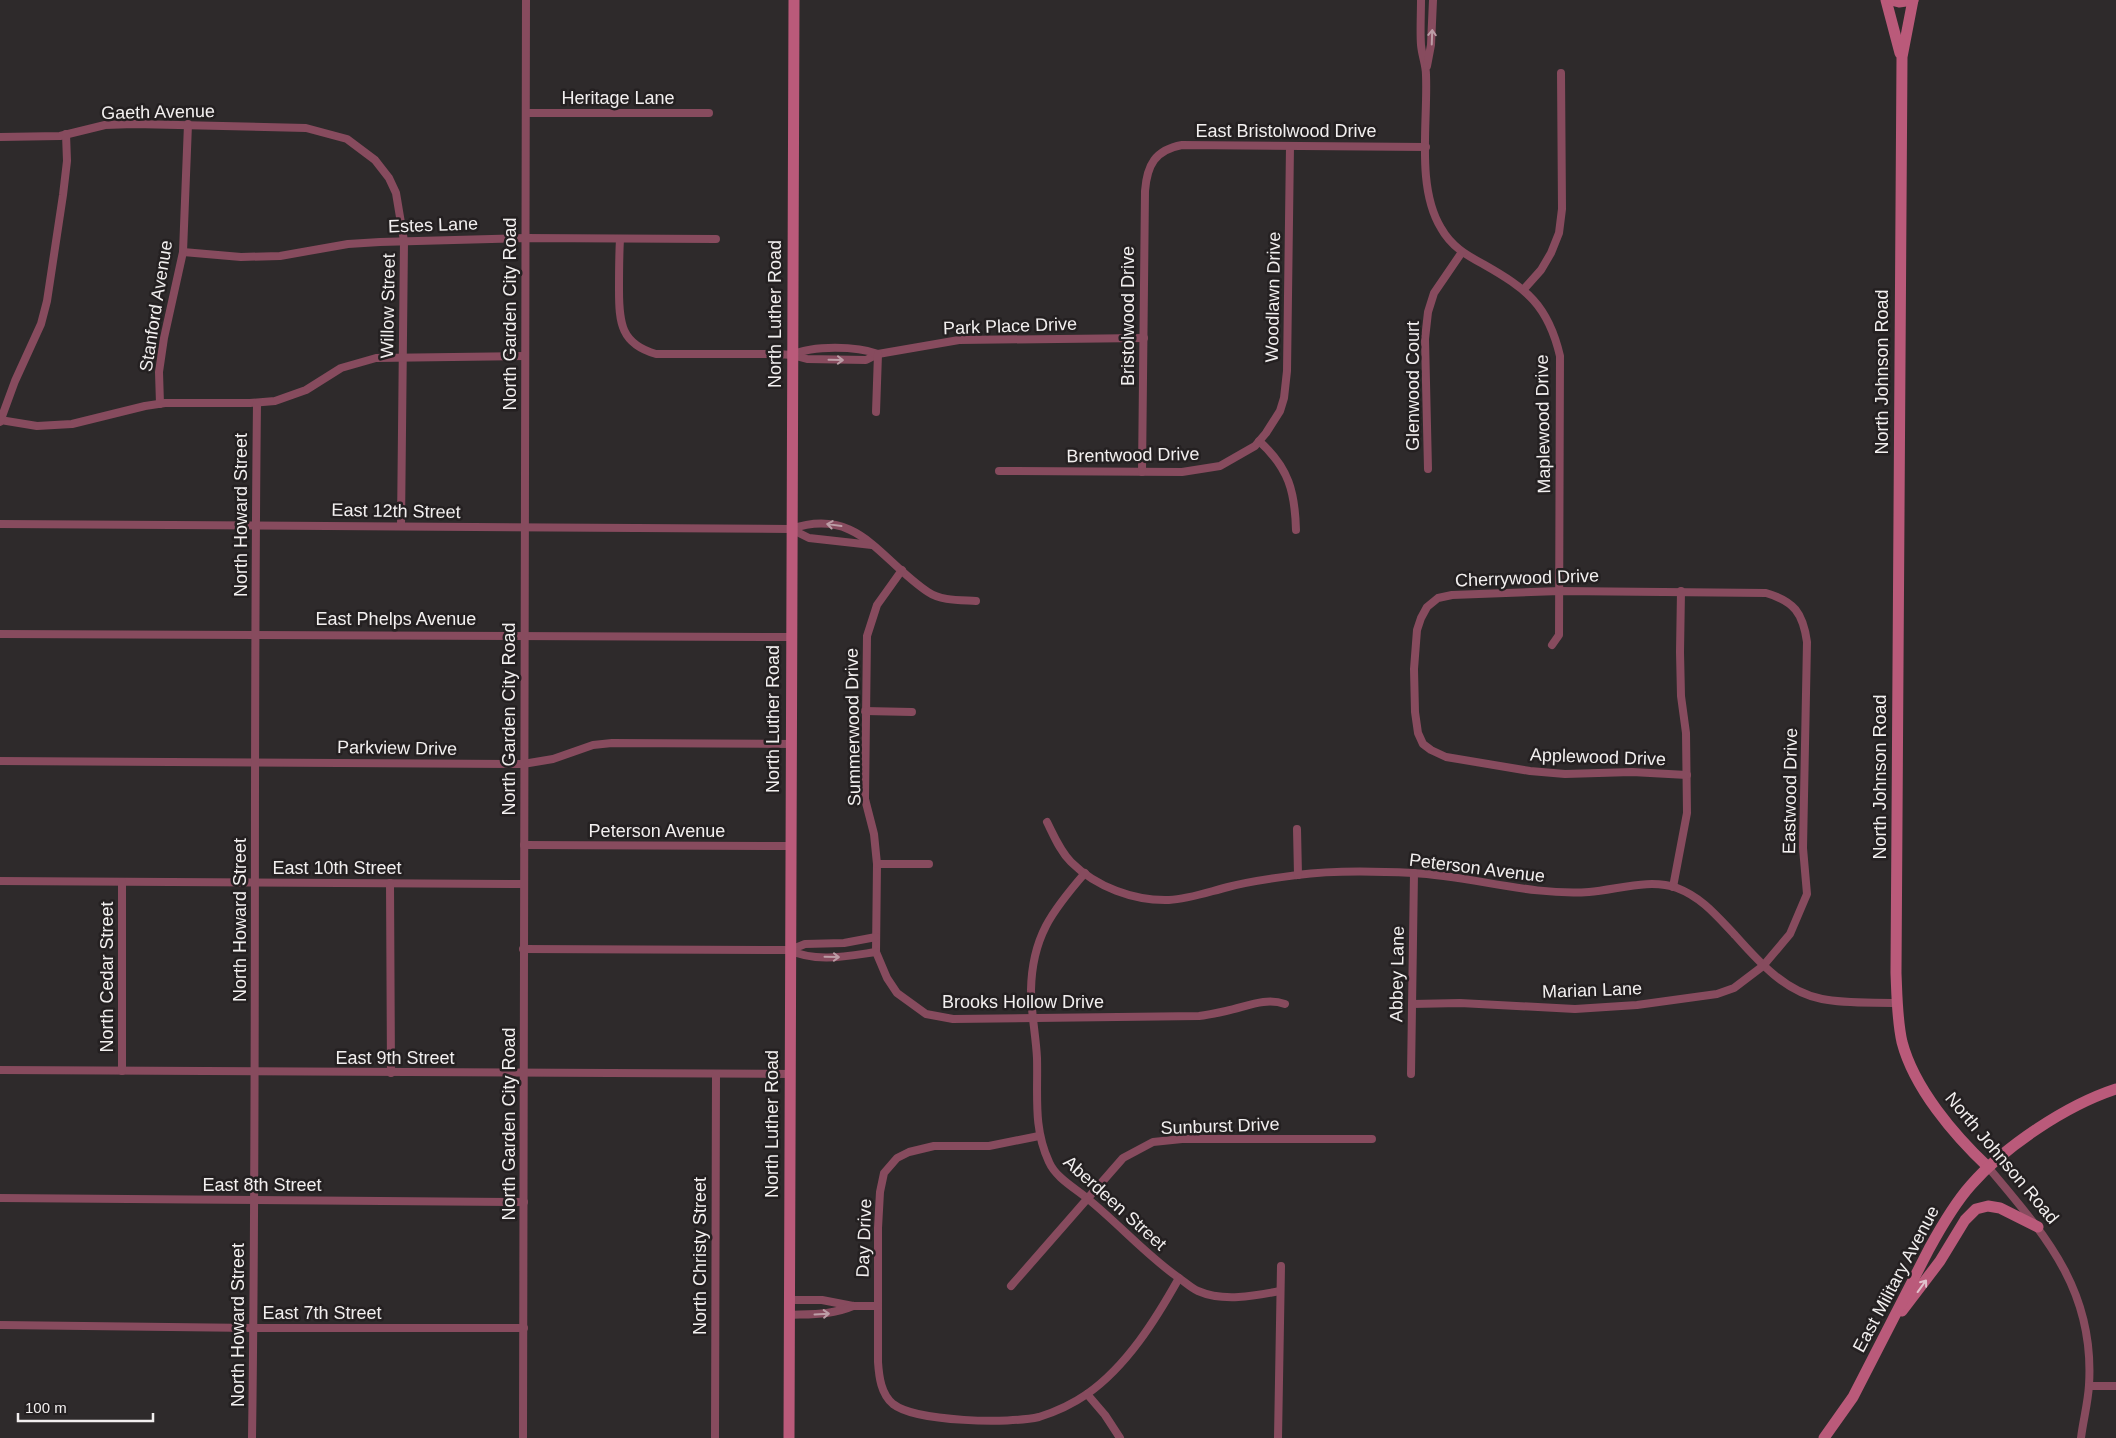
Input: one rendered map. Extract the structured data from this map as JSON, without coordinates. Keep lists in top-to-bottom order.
{
  "streets": {
    "main road": ["North Luther Road", "North Johnson Road", "East Military Avenue"],
    "street": [
      "Heritage Lane",
      "Gaeth Avenue",
      "East Bristolwood Drive",
      "Estes Lane",
      "Woodlawn Drive",
      "Stanford Avenue",
      "Willow Street",
      "North Garden City Road",
      "Bristolwood Drive",
      "Park Place Drive",
      "Glenwood Court",
      "Maplewood Drive",
      "Brentwood Drive",
      "East 12th Street",
      "North Howard Street",
      "Cherrywood Drive",
      "East Phelps Avenue",
      "Summerwood Drive",
      "Parkview Drive",
      "Applewood Drive",
      "Eastwood Drive",
      "Peterson Avenue",
      "East 10th Street",
      "Abbey Lane",
      "North Cedar Street",
      "Marian Lane",
      "Brooks Hollow Drive",
      "East 9th Street",
      "Sunburst Drive",
      "East 8th Street",
      "Aberdeen Street",
      "Day Drive",
      "North Christy Street",
      "East 7th Street"
    ]
  },
  "crossings": [
    ["Heritage Lane", "North Garden City Road"],
    ["Gaeth Avenue", "Stanford Avenue"],
    ["Gaeth Avenue", "Willow Street"],
    ["East Bristolwood Drive", "Woodlawn Drive"],
    ["East Bristolwood Drive", "Bristolwood Drive"],
    ["East Bristolwood Drive", "Maplewood Drive"],
    ["Estes Lane", "Stanford Avenue"],
    ["Estes Lane", "Willow Street"],
    ["Estes Lane", "North Garden City Road"],
    ["Estes Lane", "Park Place Drive"],
    ["Woodlawn Drive", "Brentwood Drive"],
    ["Willow Street", "East 12th Street"],
    ["North Garden City Road", "East 12th Street"],
    ["North Garden City Road", "East Phelps Avenue"],
    ["North Garden City Road", "Parkview Drive"],
    ["North Garden City Road", "Peterson Avenue"],
    ["North Garden City Road", "East 10th Street"],
    ["North Garden City Road", "East 9th Street"],
    ["North Garden City Road", "East 8th Street"],
    ["North Garden City Road", "East 7th Street"],
    ["North Luther Road", "Park Place Drive"],
    ["North Luther Road", "East 12th Street"],
    ["North Luther Road", "East Phelps Avenue"],
    ["North Luther Road", "Parkview Drive"],
    ["North Luther Road", "Peterson Avenue"],
    ["North Luther Road", "East 9th Street"],
    ["Bristolwood Drive", "Park Place Drive"],
    ["Bristolwood Drive", "Brentwood Drive"],
    ["North Johnson Road", "Peterson Avenue"],
    ["North Johnson Road", "East Military Avenue"],
    ["Glenwood Court", "Maplewood Drive"],
    ["Maplewood Drive", "Cherrywood Drive"],
    ["East 12th Street", "North Howard Street"],
    ["East 12th Street", "Summerwood Drive"],
    ["North Howard Street", "East Phelps Avenue"],
    ["North Howard Street", "Parkview Drive"],
    ["North Howard Street", "East 10th Street"],
    ["North Howard Street", "East 9th Street"],
    ["North Howard Street", "East 8th Street"],
    ["North Howard Street", "East 7th Street"],
    ["Cherrywood Drive", "Applewood Drive"],
    ["Cherrywood Drive", "Eastwood Drive"],
    ["Summerwood Drive", "Brooks Hollow Drive"],
    ["Eastwood Drive", "Peterson Avenue"],
    ["Eastwood Drive", "Marian Lane"],
    ["Peterson Avenue", "Abbey Lane"],
    ["Peterson Avenue", "Marian Lane"],
    ["Peterson Avenue", "Aberdeen Street"],
    ["East 10th Street", "North Cedar Street"],
    ["Abbey Lane", "Marian Lane"],
    ["North Cedar Street", "East 9th Street"],
    ["Brooks Hollow Drive", "Aberdeen Street"],
    ["East 9th Street", "North Christy Street"],
    ["Sunburst Drive", "Aberdeen Street"],
    ["Aberdeen Street", "Day Drive"]
  ],
  "scale_bar": "100 m"
}
